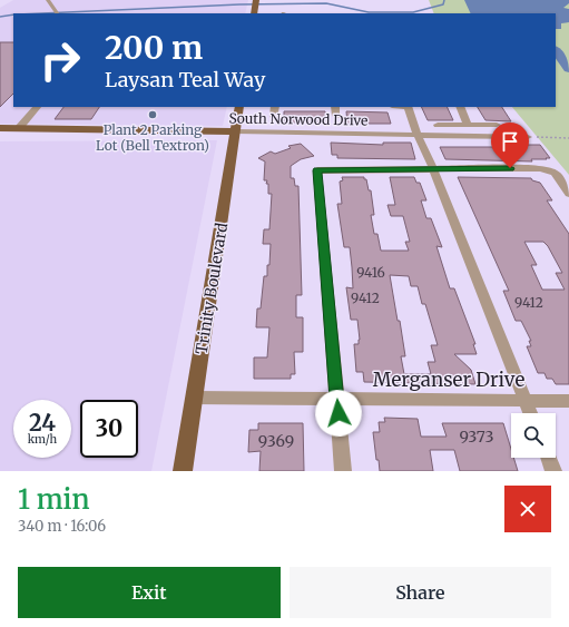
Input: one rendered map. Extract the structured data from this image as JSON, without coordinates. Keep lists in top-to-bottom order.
{
  "streets": {
    "main road": ["South Norwood Drive", "Trinity Boulevard"],
    "street": ["Merganser Drive"]
  },
  "crossings": [
    ["South Norwood Drive", "Trinity Boulevard"],
    ["Trinity Boulevard", "Merganser Drive"]
  ],
  "places": ["Plant 2 Parking Lot (Bell Textron)"],
  "house_numbers": [
    "9416",
    "9412",
    "9412",
    "9373",
    "9369"
  ],
  "page": {
    "turn": ["200 m", "Laysan Teal Way"],
    "speed": "24 km/h",
    "limit": "30",
    "heading": ["1 min", "340 m · 16:06"],
    "buttons": ["Exit", "Share"]
  }
}
